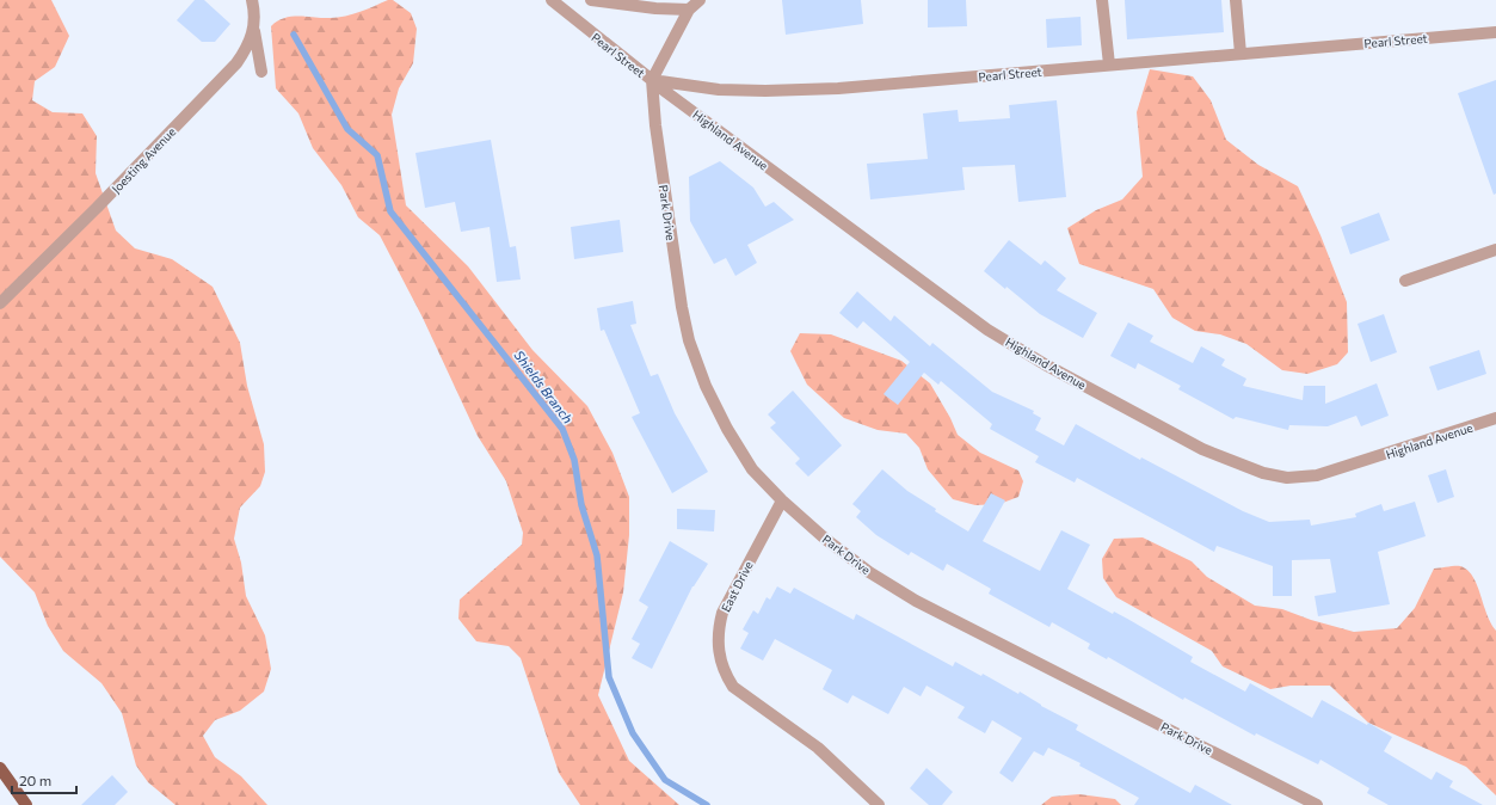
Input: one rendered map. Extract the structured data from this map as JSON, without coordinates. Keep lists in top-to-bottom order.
{
  "streets": {
    "street": [
      "Pearl Street",
      "Highland Avenue",
      "Joesting Avenue",
      "Park Drive",
      "East Drive"
    ]
  },
  "crossings": [
    ["Pearl Street", "Highland Avenue"],
    ["Pearl Street", "Park Drive"],
    ["Highland Avenue", "Park Drive"],
    ["Park Drive", "East Drive"]
  ],
  "water": ["Shields Branch"],
  "scale_bar": "20 m"
}
